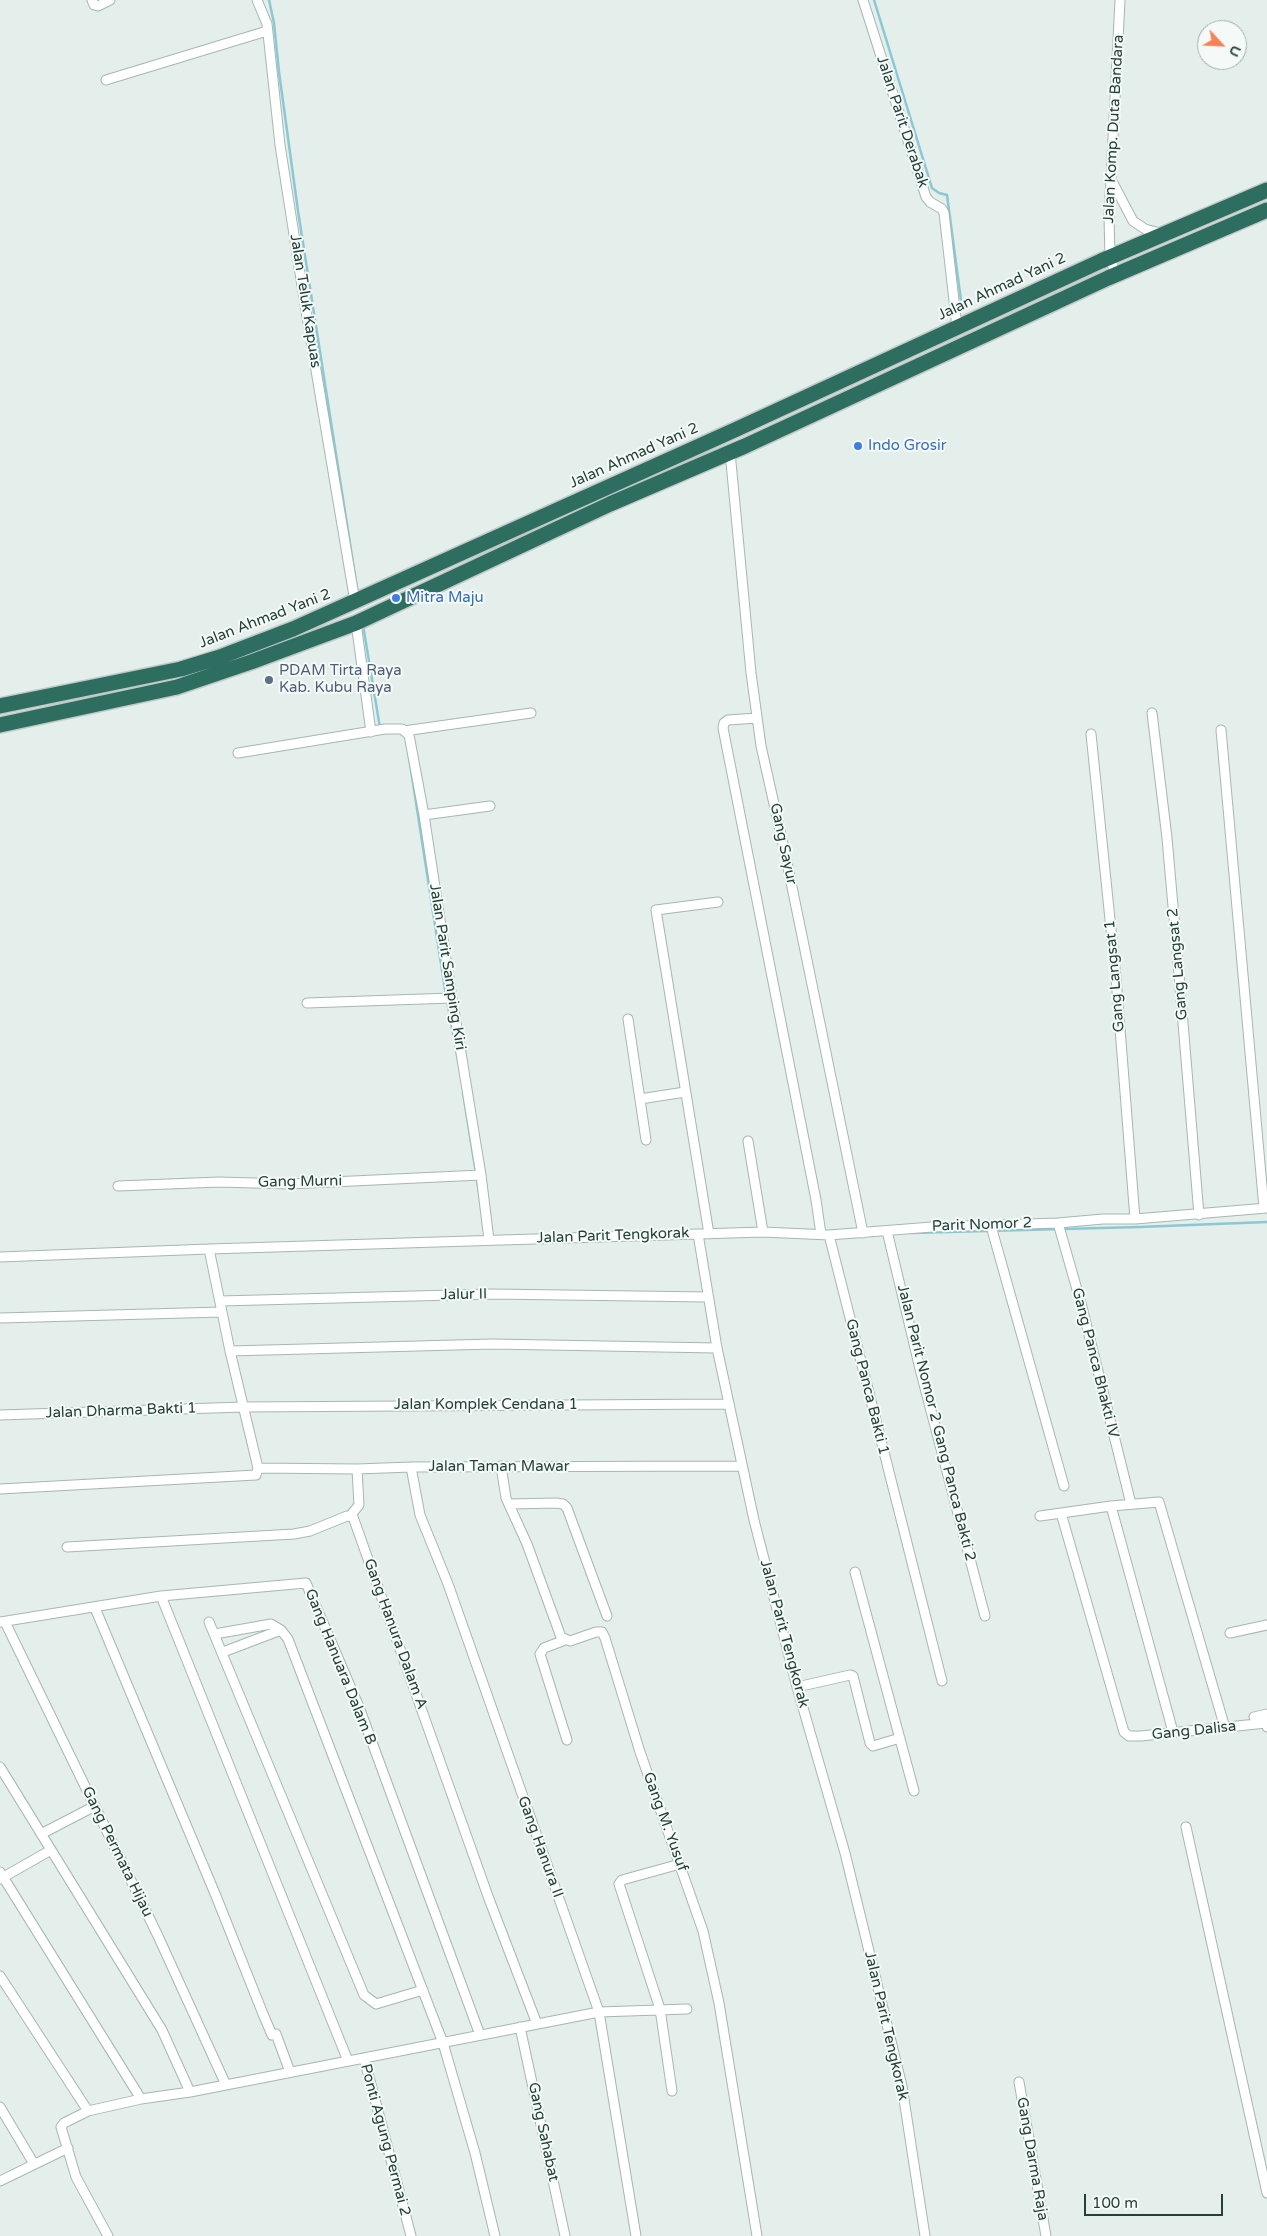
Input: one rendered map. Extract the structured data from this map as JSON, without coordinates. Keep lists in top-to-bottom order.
{
  "streets": {
    "highway": ["Jalan Ahmad Yani 2"],
    "street": [
      "Jalan Parit Derabak",
      "Jalan Komp. Duta Bandara",
      "Jalan Teluk Kapuas",
      "Gang Sayur",
      "Gang Langsat 2",
      "Jalan Parit Samping Kiri",
      "Gang Langsat 1",
      "Gang Murni",
      "Parit Nomor 2",
      "Jalan Parit Tengkorak",
      "Jalur II",
      "Gang Panca Bhakti IV",
      "Gang Panca Bakti 1",
      "Jalan Komplek Cendana 1",
      "Jalan Dharma Bakti 1",
      "Jalan Parit Nomor 2 Gang Panca Bakti 2",
      "Jalan Taman Mawar",
      "Gang Hanura Dalam A",
      "Gang Hanuara Dalam B",
      "Gang Dalisa",
      "Gang M. Yusuf",
      "Gang Hanura II",
      "Gang Permata Hijau",
      "Gang Sahabat",
      "Ponti Agung Permai 2",
      "Gang Darma Raja"
    ]
  },
  "crossings": [
    ["Jalan Parit Derabak", "Jalan Ahmad Yani 2"],
    ["Jalan Komp. Duta Bandara", "Jalan Ahmad Yani 2"],
    ["Jalan Ahmad Yani 2", "Jalan Teluk Kapuas"],
    ["Gang Sayur", "Parit Nomor 2"],
    ["Gang Sayur", "Gang Panca Bakti 1"],
    ["Gang Langsat 2", "Parit Nomor 2"],
    ["Jalan Parit Samping Kiri", "Gang Murni"],
    ["Jalan Parit Samping Kiri", "Jalan Parit Tengkorak"],
    ["Gang Langsat 1", "Parit Nomor 2"],
    ["Parit Nomor 2", "Jalan Parit Tengkorak"],
    ["Parit Nomor 2", "Gang Panca Bhakti IV"],
    ["Parit Nomor 2", "Gang Panca Bakti 1"],
    ["Parit Nomor 2", "Jalan Parit Nomor 2 Gang Panca Bakti 2"],
    ["Jalan Parit Tengkorak", "Jalur II"],
    ["Jalan Parit Tengkorak", "Jalan Komplek Cendana 1"],
    ["Jalan Parit Tengkorak", "Jalan Taman Mawar"],
    ["Jalan Komplek Cendana 1", "Jalan Dharma Bakti 1"],
    ["Jalan Taman Mawar", "Gang Hanura II"],
    ["Gang Hanuara Dalam B", "Gang Permata Hijau"]
  ],
  "places": ["Indo Grosir", "Mitra Maju", "PDAM Tirta Raya Kab. Kubu Raya"],
  "scale_bar": "100 m",
  "north": "bottom right"
}
